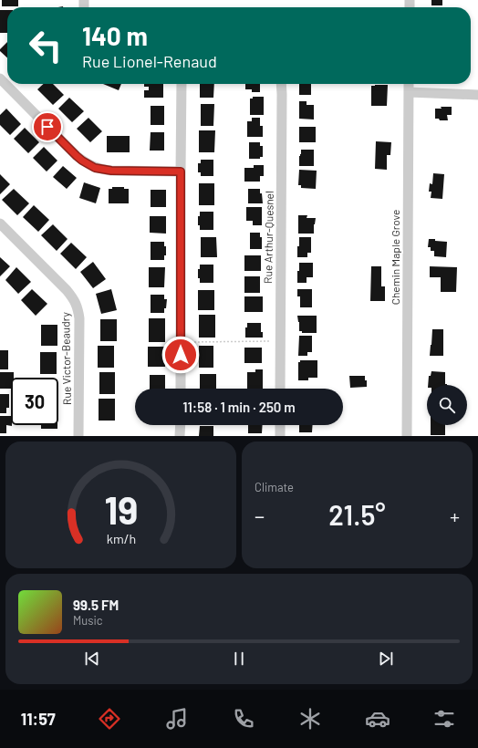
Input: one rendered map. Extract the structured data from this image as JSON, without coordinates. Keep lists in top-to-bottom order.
{
  "streets": {
    "street": ["Rue Arthur-Quesnel", "Chemin Maple Grove", "Rue Victor-Beaudry"]
  },
  "page": {
    "turn": ["140 m", "Rue Lionel-Renaud"],
    "limit": "30",
    "trip": "11:58 · 1 min · 250 m",
    "tile": "Climate",
    "heat": ["−", "21.5°", "+"],
    "song": ["99.5 FM", "Music"],
    "tabs": "11:57",
    "gauge": ["19", "km/h"]
  }
}
